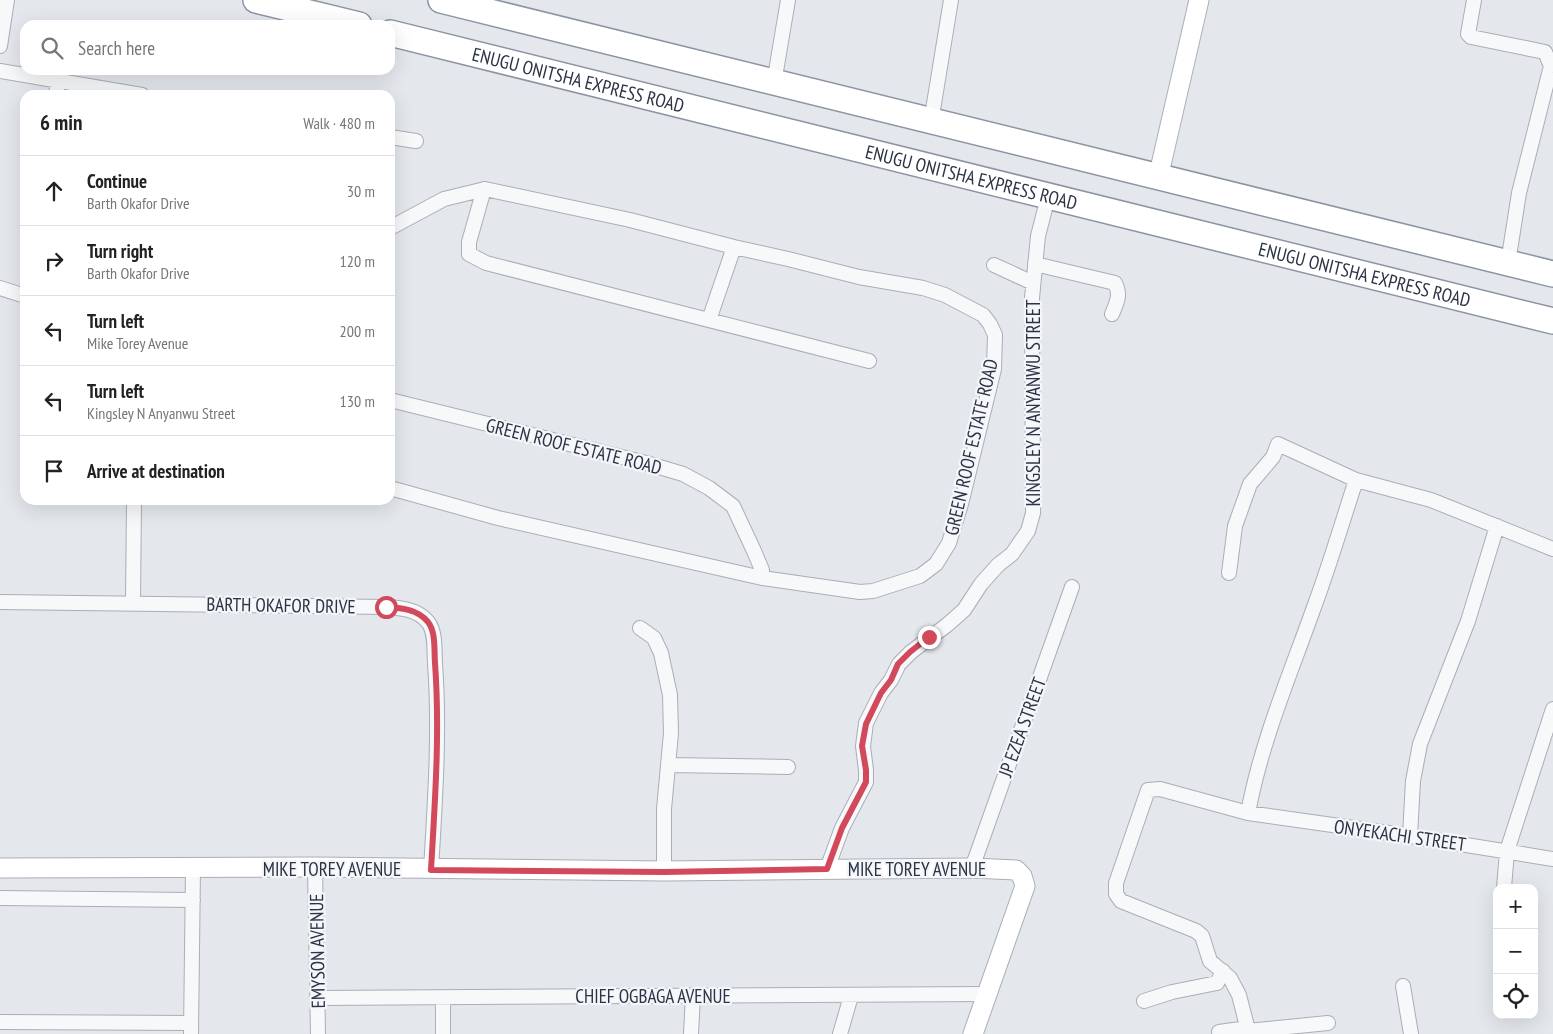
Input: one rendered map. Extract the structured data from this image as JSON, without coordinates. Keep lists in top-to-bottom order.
{
  "streets": {
    "highway": ["ENUGU ONITSHA EXPRESS ROAD"],
    "main road": ["MIKE TOREY AVENUE"],
    "street": [
      "KINGSLEY N ANYANWU STREET",
      "GREEN ROOF ESTATE ROAD",
      "BARTH OKAFOR DRIVE",
      "JP EZEA STREET",
      "ONYEKACHI STREET",
      "EMYSON AVENUE",
      "CHIEF OGBAGA AVENUE"
    ]
  },
  "crossings": [
    ["ENUGU ONITSHA EXPRESS ROAD", "KINGSLEY N ANYANWU STREET"],
    ["KINGSLEY N ANYANWU STREET", "MIKE TOREY AVENUE"],
    ["BARTH OKAFOR DRIVE", "MIKE TOREY AVENUE"],
    ["JP EZEA STREET", "MIKE TOREY AVENUE"],
    ["MIKE TOREY AVENUE", "EMYSON AVENUE"],
    ["MIKE TOREY AVENUE", "CHIEF OGBAGA AVENUE"],
    ["EMYSON AVENUE", "CHIEF OGBAGA AVENUE"]
  ],
  "page": {
    "search": "Search here",
    "heading": ["6 min", "Walk · 480 m"],
    "list": [
      ["Continue", "Barth Okafor Drive", "30 m"],
      ["Turn right", "Barth Okafor Drive", "120 m"],
      ["Turn left", "Mike Torey Avenue", "200 m"],
      ["Turn left", "Kingsley N Anyanwu Street", "130 m"],
      "Arrive at destination"
    ],
    "map_buttons": ["+", "−"]
  }
}
